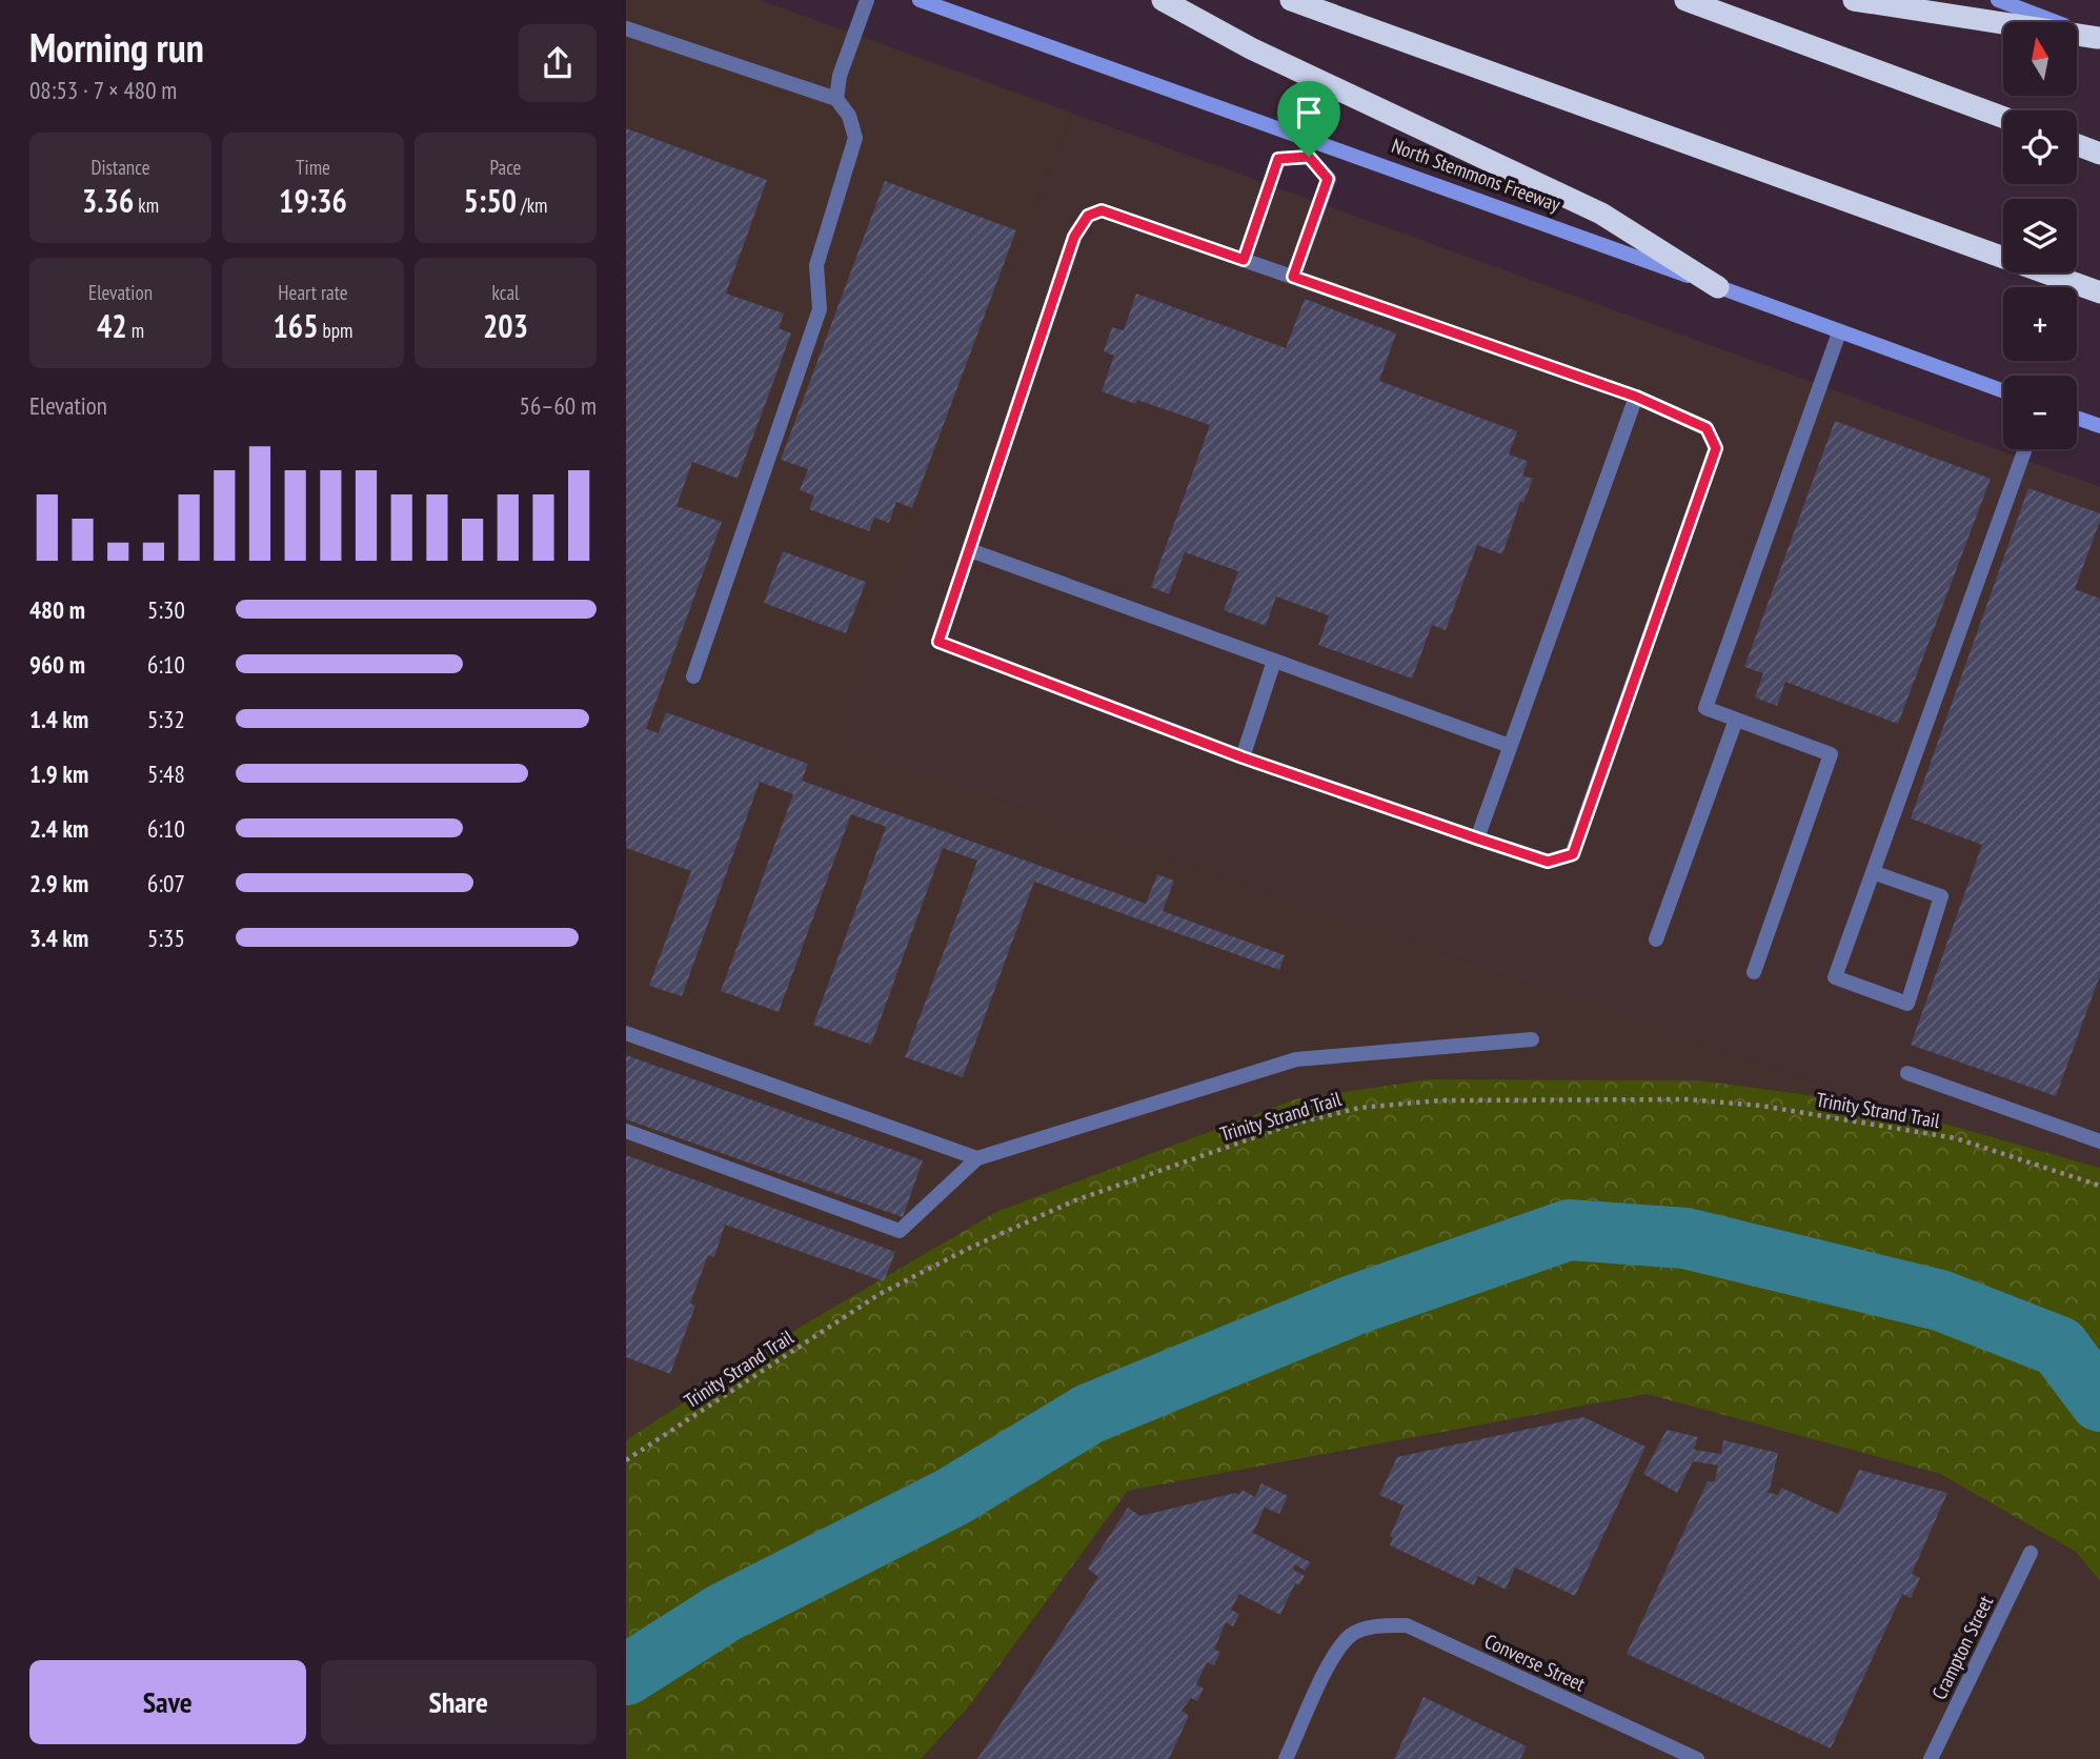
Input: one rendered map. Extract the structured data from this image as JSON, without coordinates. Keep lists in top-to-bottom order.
{
  "streets": {
    "main road": ["North Stemmons Freeway"],
    "street": ["Crampton Street", "Converse Street"],
    "path": ["Trinity Strand Trail"]
  },
  "north": "top",
  "page": {
    "heading": ["Morning run", "08:53 · 7 × 480 m"],
    "map_buttons": ["+", "−"],
    "stats": [
      ["Distance", "3.36 km"],
      ["Time", "19:36"],
      ["Pace", "5:50 /km"],
      ["Elevation", "42 m"],
      ["Heart rate", "165 bpm"],
      ["kcal", "203"]
    ],
    "chart": ["Elevation", "56–60 m"],
    "list": [
      {
        "name": "480 m",
        "note": "5:30"
      },
      {
        "name": "960 m",
        "note": "6:10"
      },
      {
        "name": "1.4 km",
        "note": "5:32"
      },
      {
        "name": "1.9 km",
        "note": "5:48"
      },
      {
        "name": "2.4 km",
        "note": "6:10"
      },
      {
        "name": "2.9 km",
        "note": "6:07"
      },
      {
        "name": "3.4 km",
        "note": "5:35"
      }
    ],
    "buttons": ["Save", "Share"]
  }
}
